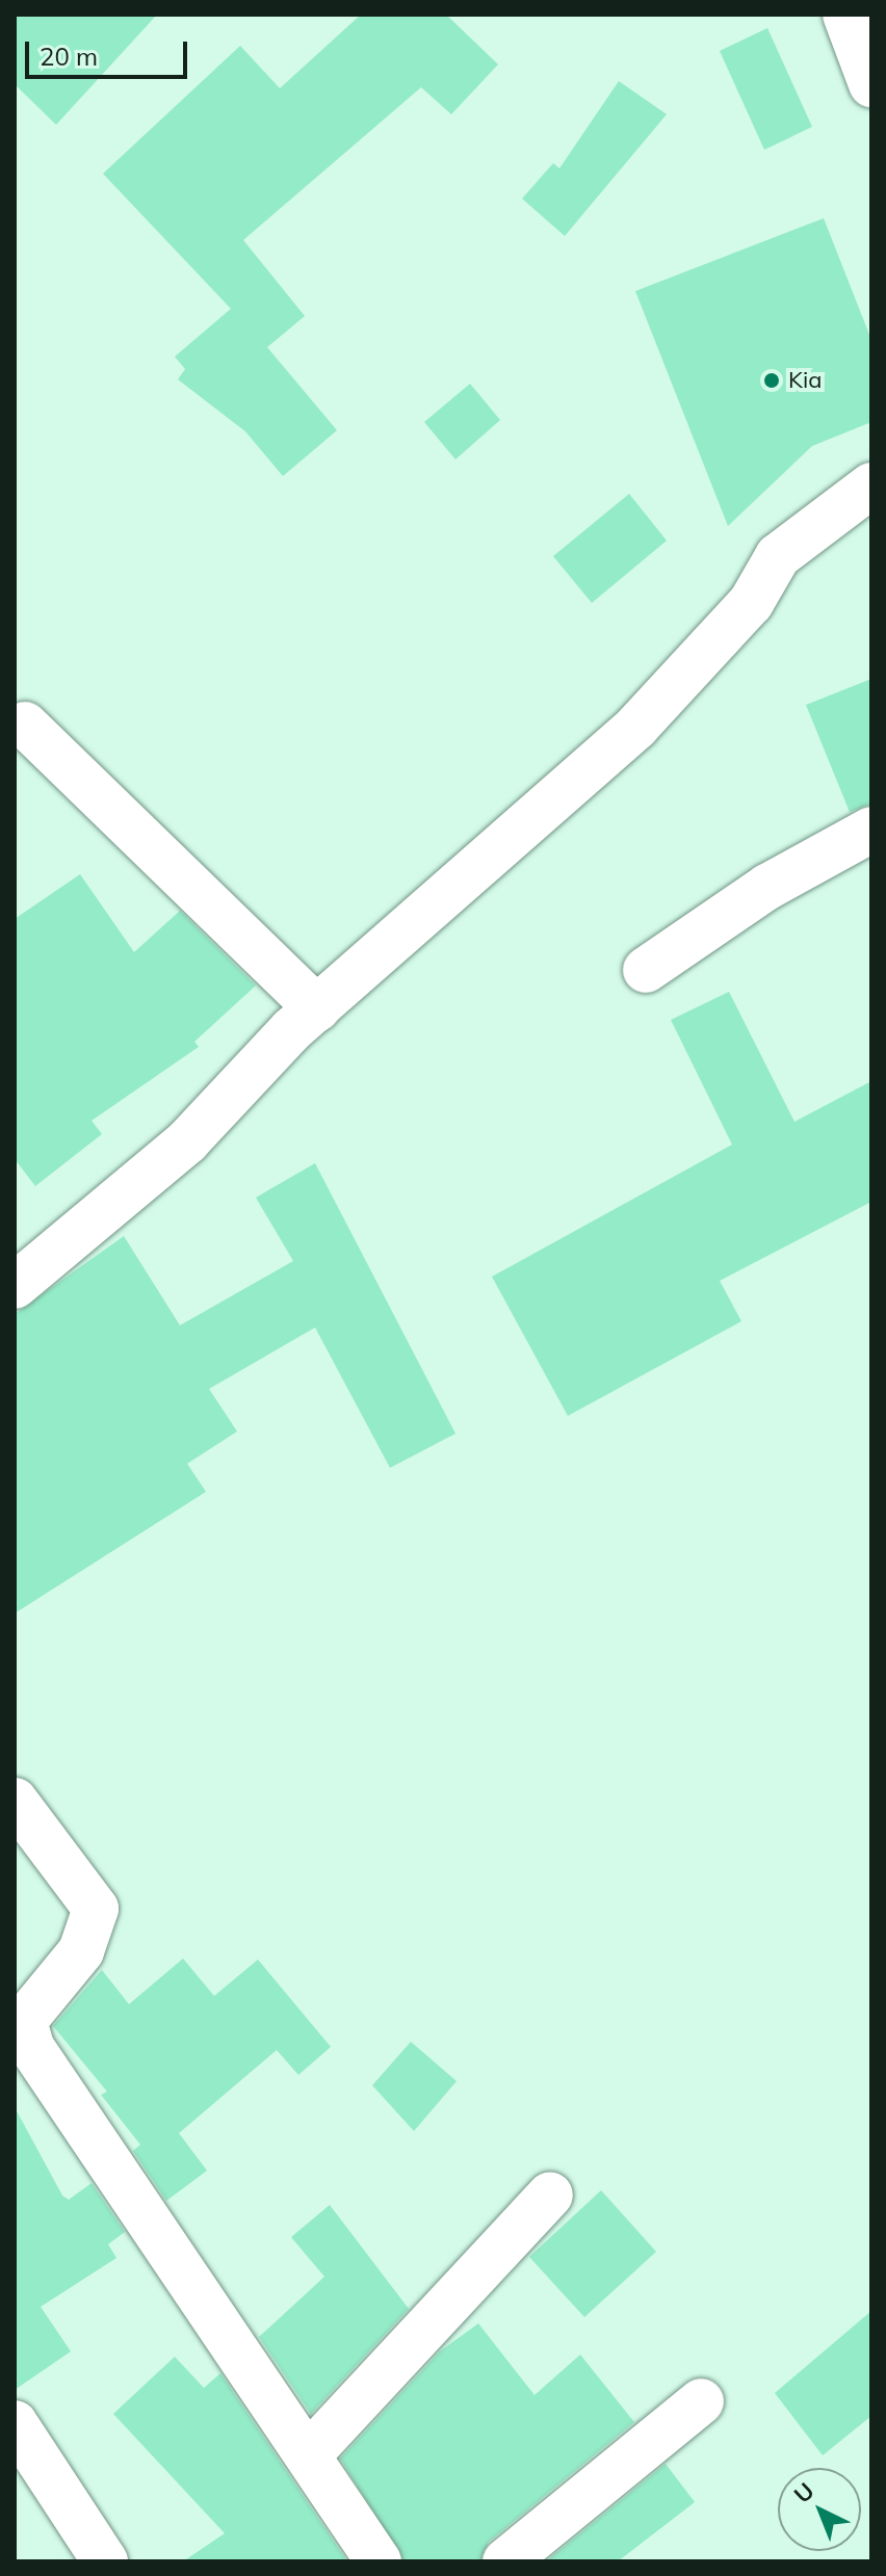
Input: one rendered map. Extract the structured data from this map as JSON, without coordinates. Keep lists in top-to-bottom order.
{
  "places": ["Kia"],
  "scale_bar": "20 m",
  "north": "top left"
}
